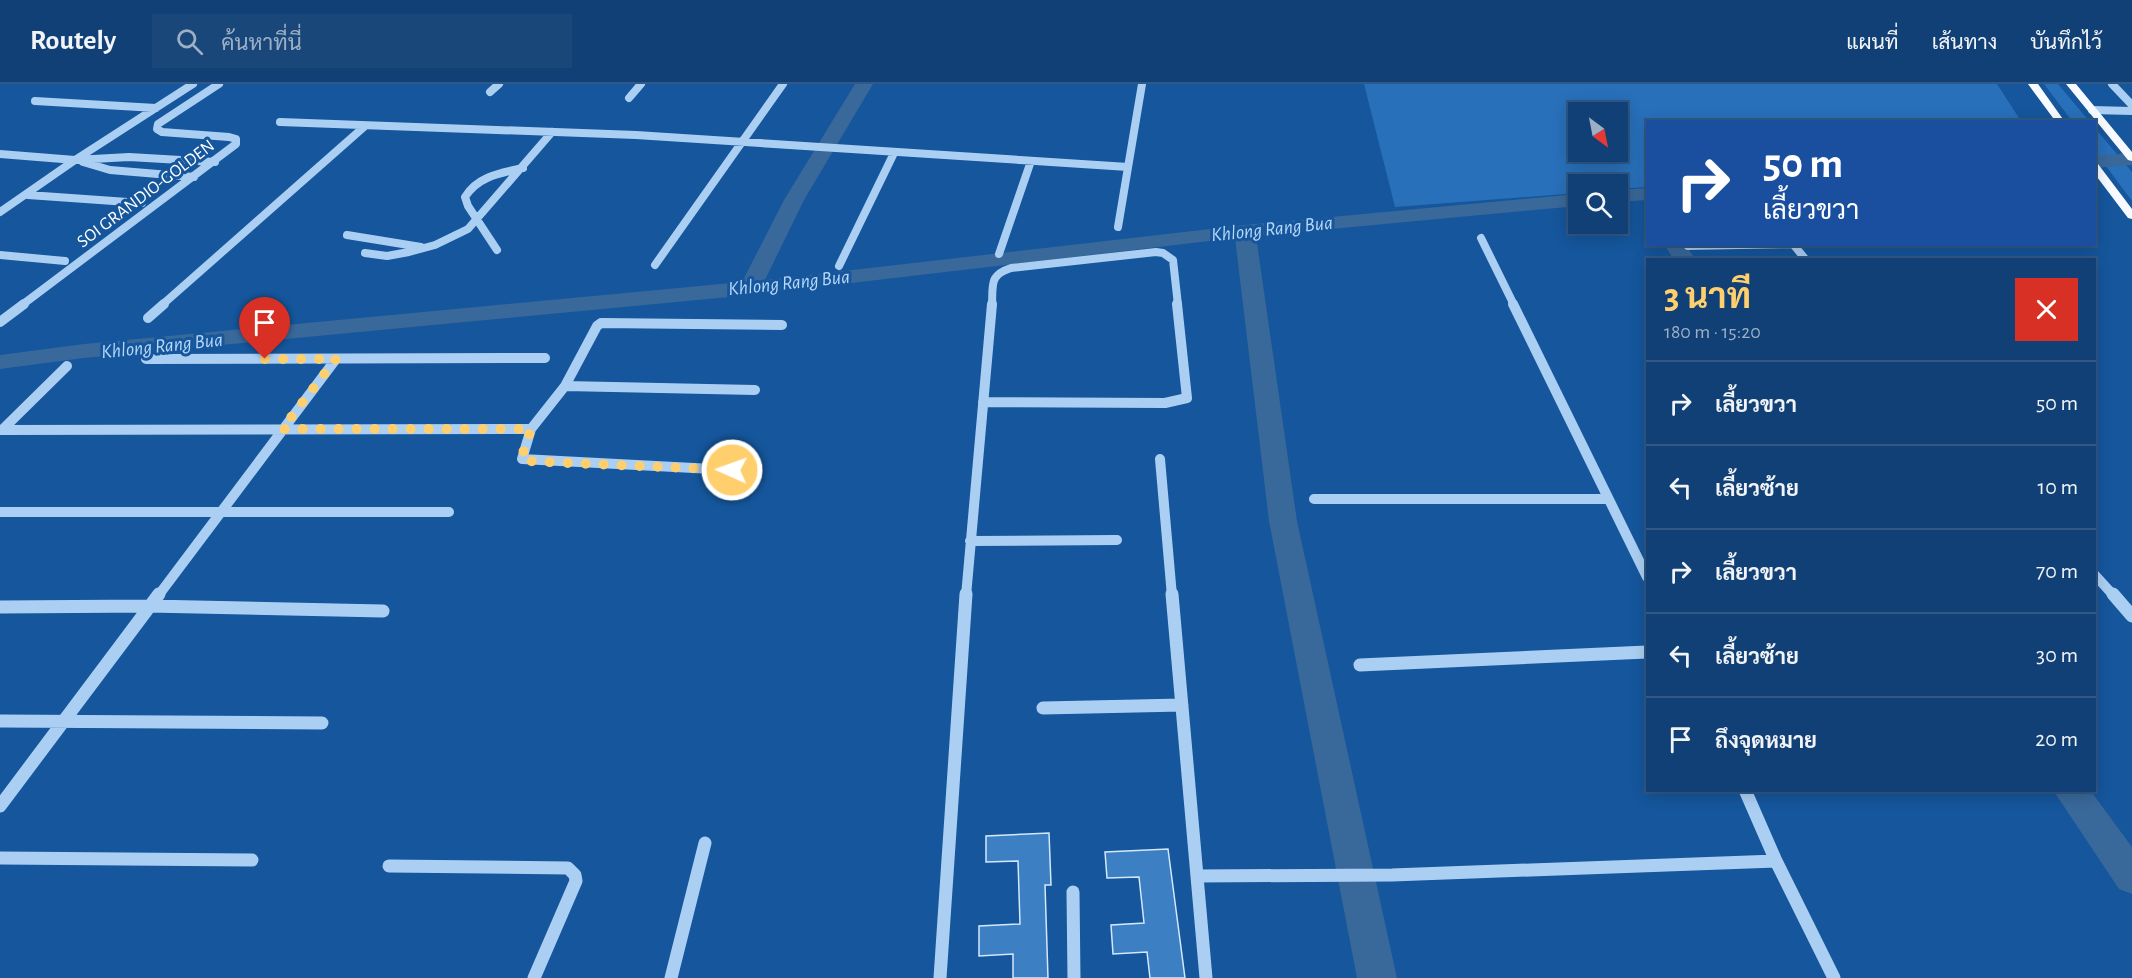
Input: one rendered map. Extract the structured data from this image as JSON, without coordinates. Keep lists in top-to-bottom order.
{
  "streets": {
    "street": ["SOI GRANDIO-GOLDEN"]
  },
  "water": ["Khlong Rang Bua"],
  "north": "bottom right",
  "page": {
    "header": "Routely",
    "search": "ค้นหาที่นี่",
    "nav": ["แผนที่", "เส้นทาง", "บันทึกไว้"],
    "turn": ["50 m", "เลี้ยวขวา"],
    "heading": ["3 นาที", "180 m · 15:20"],
    "list": [
      {
        "name": "เลี้ยวขวา",
        "value": "50 m"
      },
      {
        "name": "เลี้ยวซ้าย",
        "value": "10 m"
      },
      {
        "name": "เลี้ยวขวา",
        "value": "70 m"
      },
      {
        "name": "เลี้ยวซ้าย",
        "value": "30 m"
      },
      {
        "name": "ถึงจุดหมาย",
        "value": "20 m"
      }
    ]
  }
}
